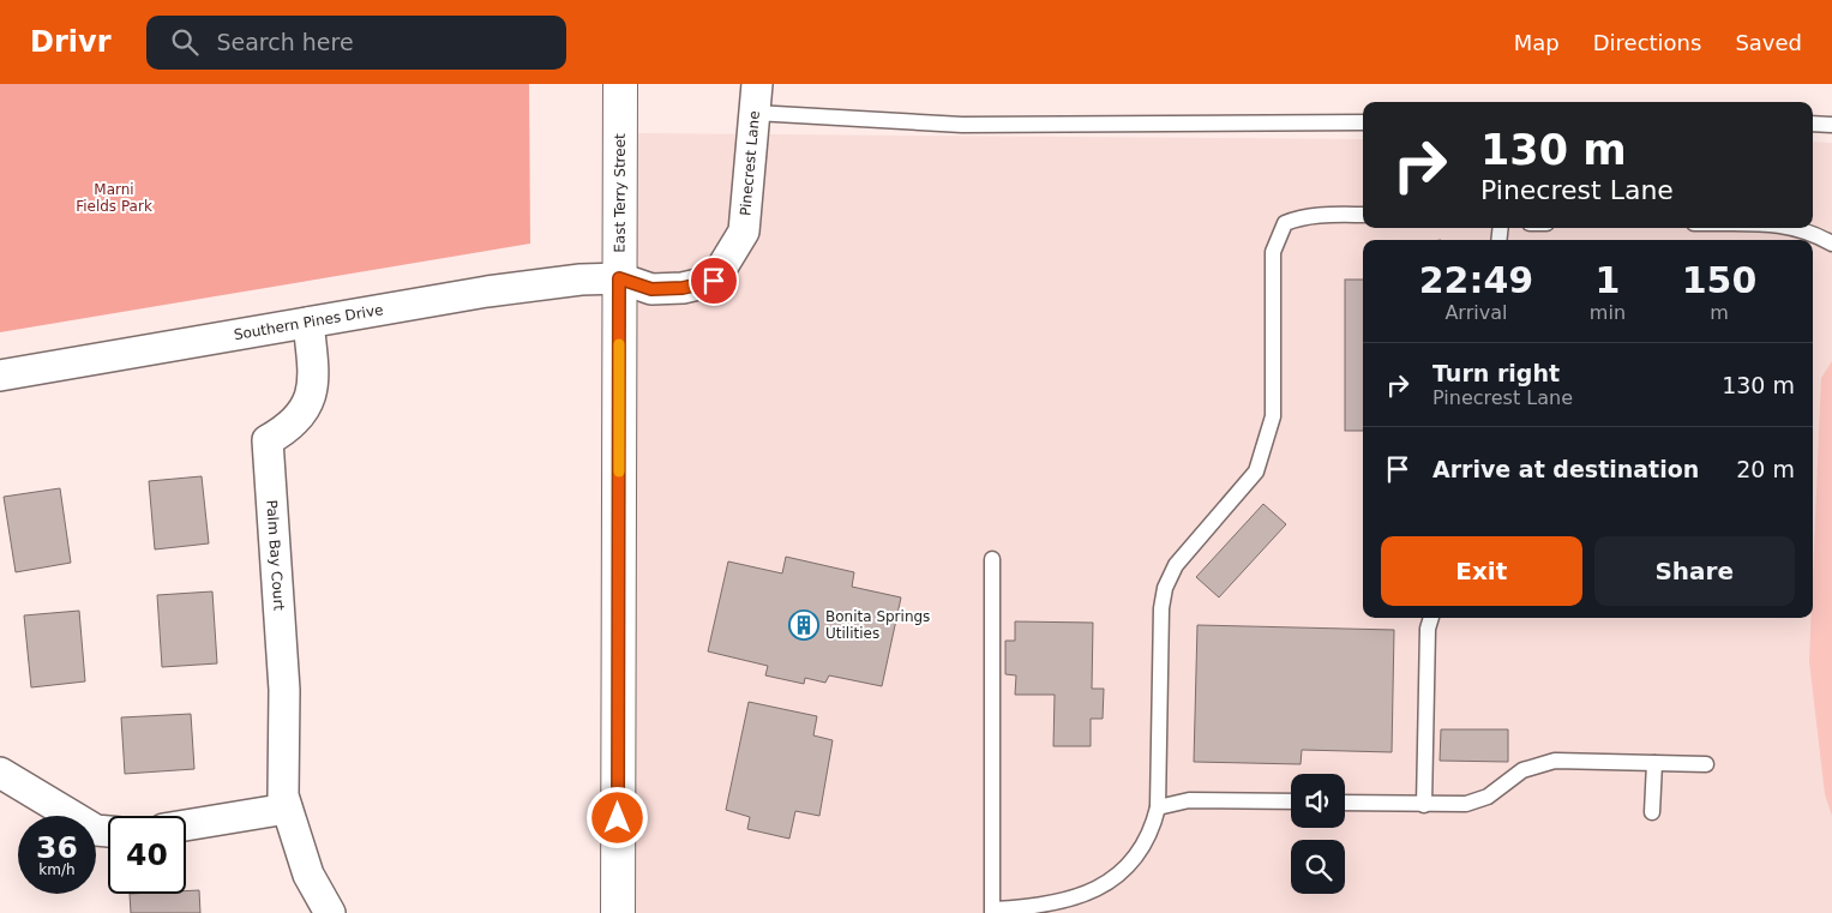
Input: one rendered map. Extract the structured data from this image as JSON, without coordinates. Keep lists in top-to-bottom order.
{
  "streets": {
    "street": [
      "Pinecrest Lane",
      "East Terry Street",
      "Southern Pines Drive",
      "Palm Bay Court"
    ]
  },
  "crossings": [
    ["Pinecrest Lane", "East Terry Street"],
    ["Pinecrest Lane", "Southern Pines Drive"],
    ["East Terry Street", "Southern Pines Drive"],
    ["Southern Pines Drive", "Palm Bay Court"]
  ],
  "parks": ["Marni Fields Park"],
  "places": {
    "building": ["Bonita Springs Utilities"]
  },
  "page": {
    "header": "Drivr",
    "search": "Search here",
    "nav": ["Map", "Directions", "Saved"],
    "turn": ["130 m", "Pinecrest Lane"],
    "eta": [
      "22:49",
      "Arrival",
      "1",
      "min",
      "150",
      "m"
    ],
    "list": [
      {
        "name": "Turn right",
        "note": "Pinecrest Lane",
        "value": "130 m"
      },
      {
        "name": "Arrive at destination",
        "value": "20 m"
      }
    ],
    "buttons": ["Exit", "Share"],
    "speed": "36 km/h",
    "limit": "40"
  }
}
